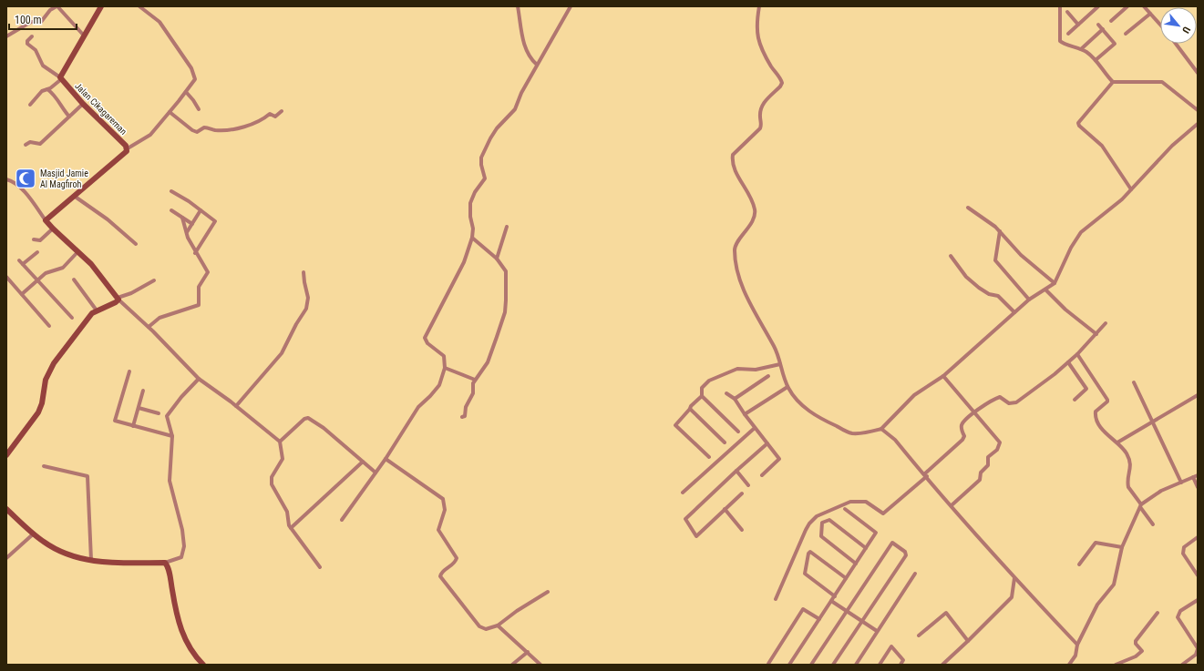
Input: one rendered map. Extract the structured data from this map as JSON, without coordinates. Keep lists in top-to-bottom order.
{
  "streets": {
    "street": ["Jalan Cikagareman"]
  },
  "places": {
    "mosque": ["Masjid Jamie Al Magfiroh"]
  },
  "scale_bar": "100 m",
  "north": "bottom right"
}
